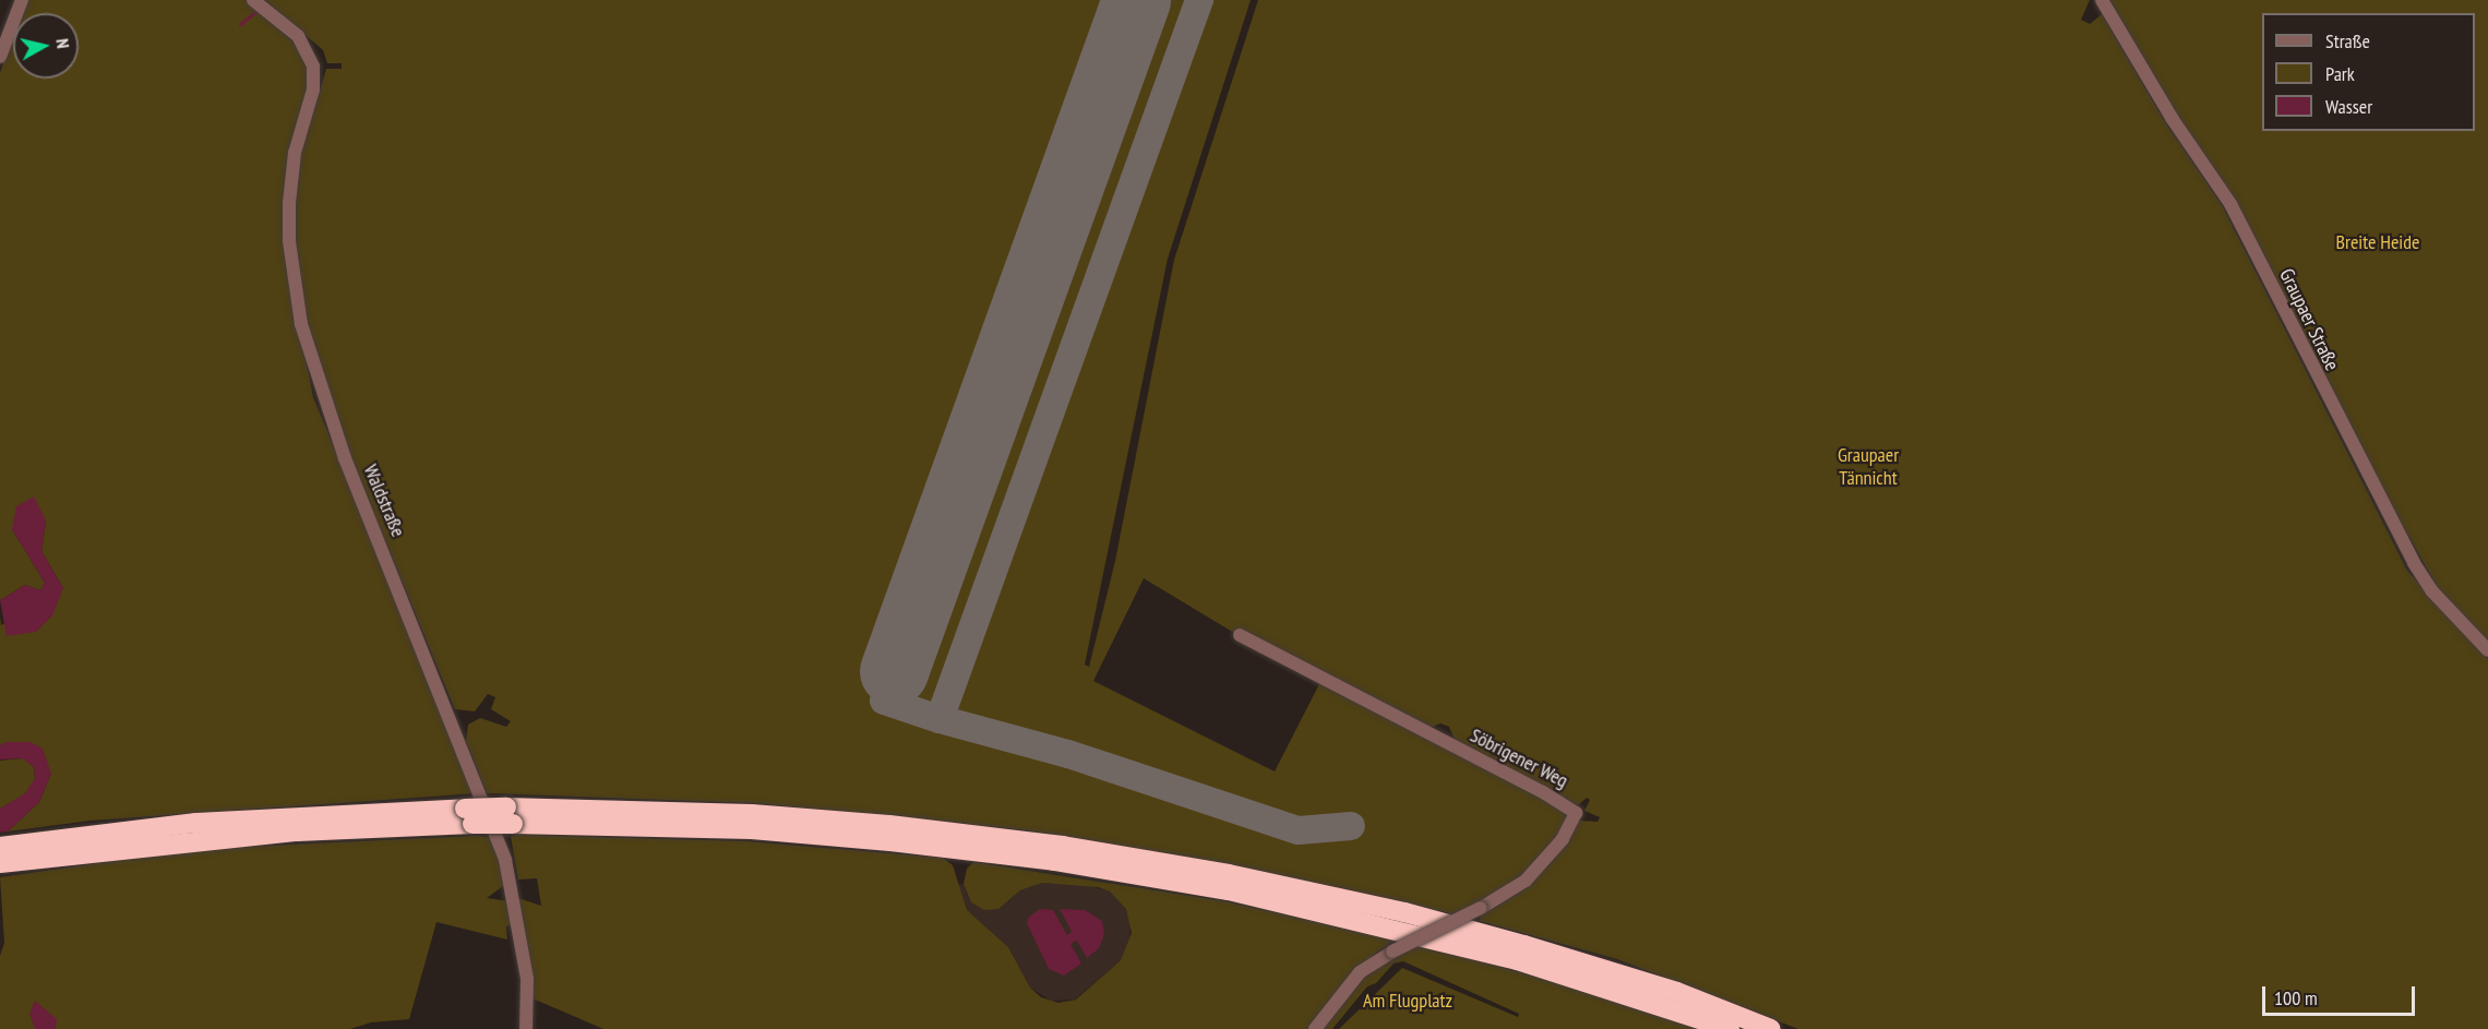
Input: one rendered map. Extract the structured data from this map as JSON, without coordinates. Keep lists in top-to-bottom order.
{
  "streets": {
    "street": ["Graupaer Straße", "Waldstraße", "Söbrigener Weg"]
  },
  "parks": ["Breite Heide", "Graupaer Tännicht", "Am Flugplatz"],
  "legend": ["Straße", "Park", "Wasser"],
  "scale_bar": "100 m",
  "north": "right"
}
